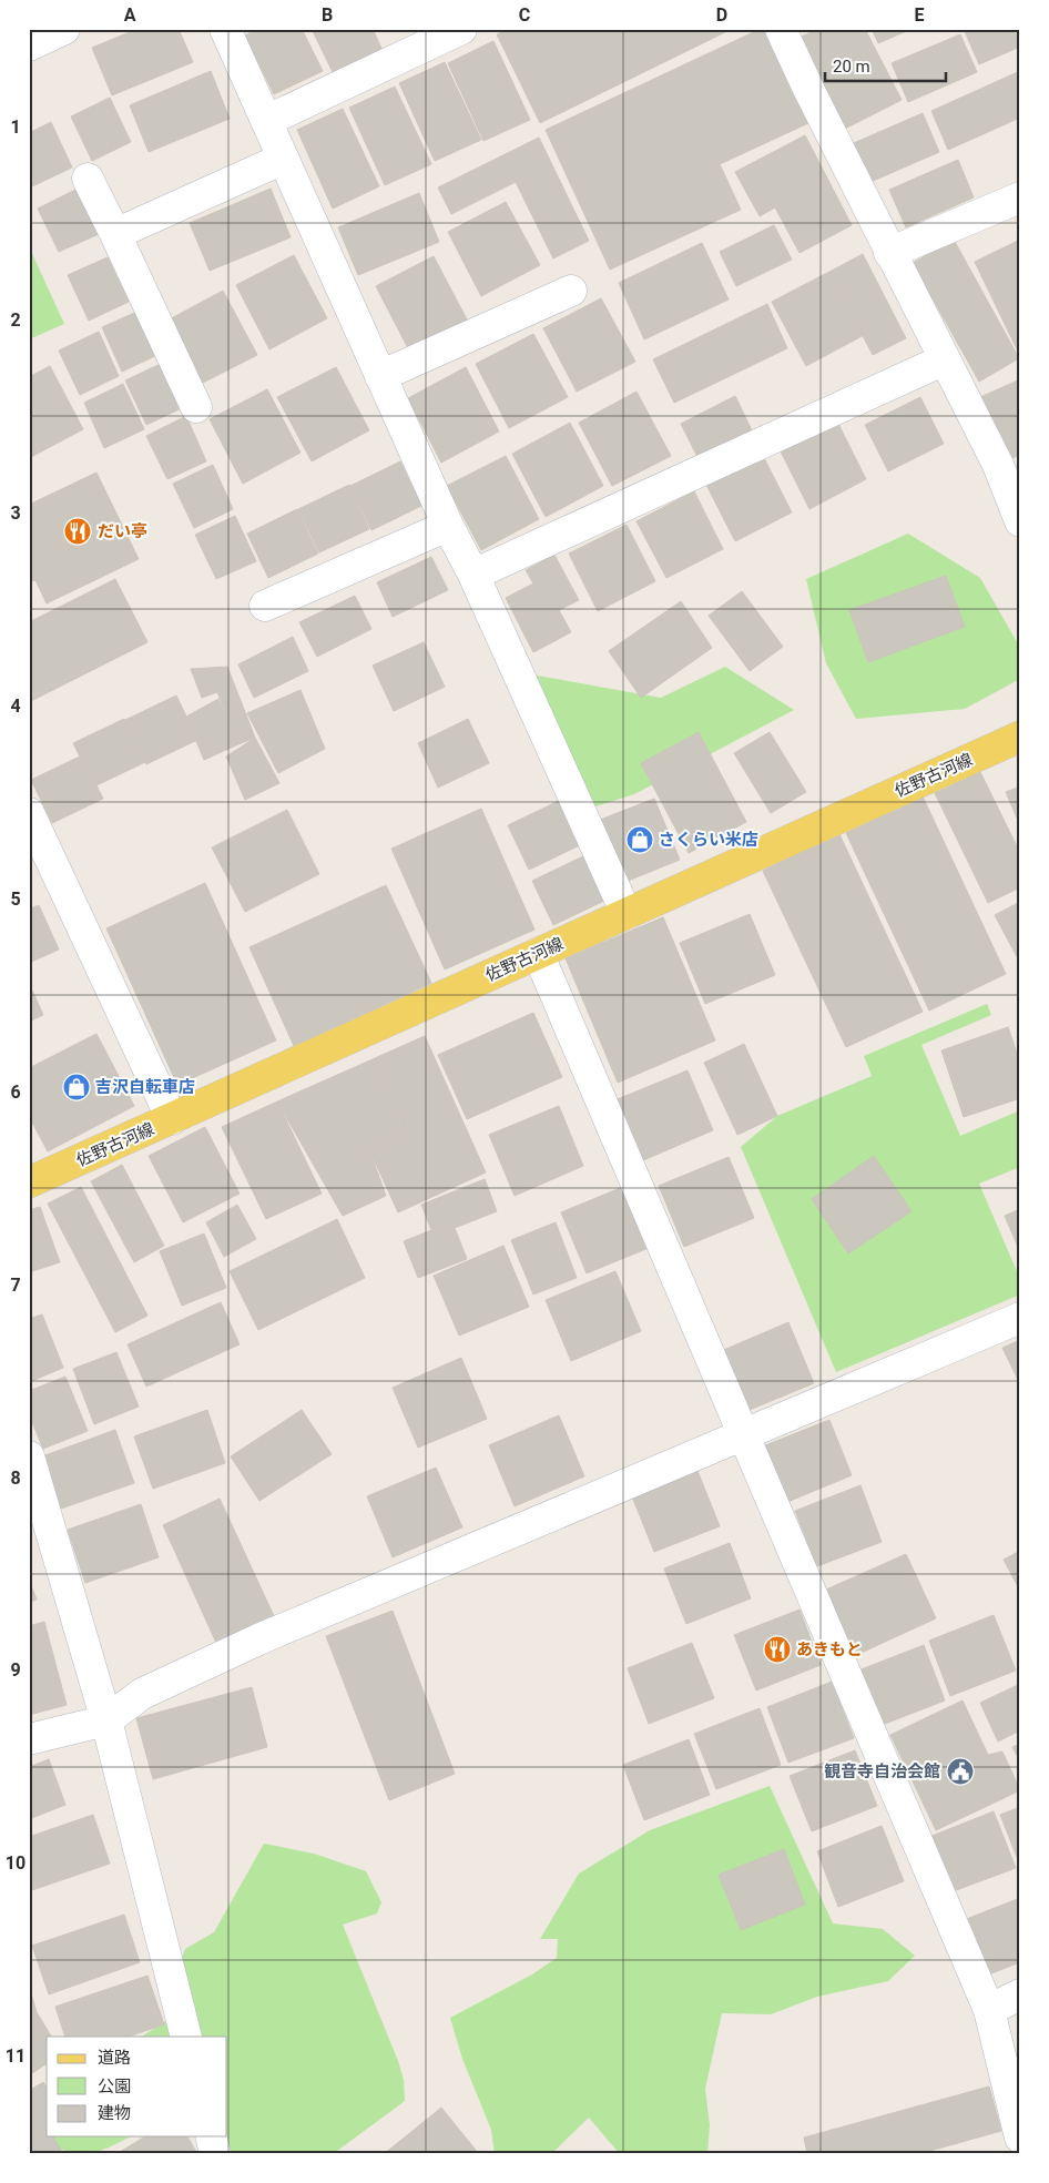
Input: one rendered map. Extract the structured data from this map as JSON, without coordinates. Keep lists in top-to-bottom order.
{
  "streets": {
    "main road": ["佐野古河線"]
  },
  "places": {
    "restaurant": ["だい亭", "あきもと"],
    "shop": ["さくらい米店", "吉沢自転車店"],
    "public building": ["観音寺自治会館"]
  },
  "legend": ["道路", "公園", "建物"],
  "scale_bar": "20 m",
  "grid": {
    "columns": [
      "A",
      "B",
      "C",
      "D",
      "E"
    ],
    "rows": [
      "1",
      "2",
      "3",
      "4",
      "5",
      "6",
      "7",
      "8",
      "9",
      "10",
      "11"
    ]
  }
}
